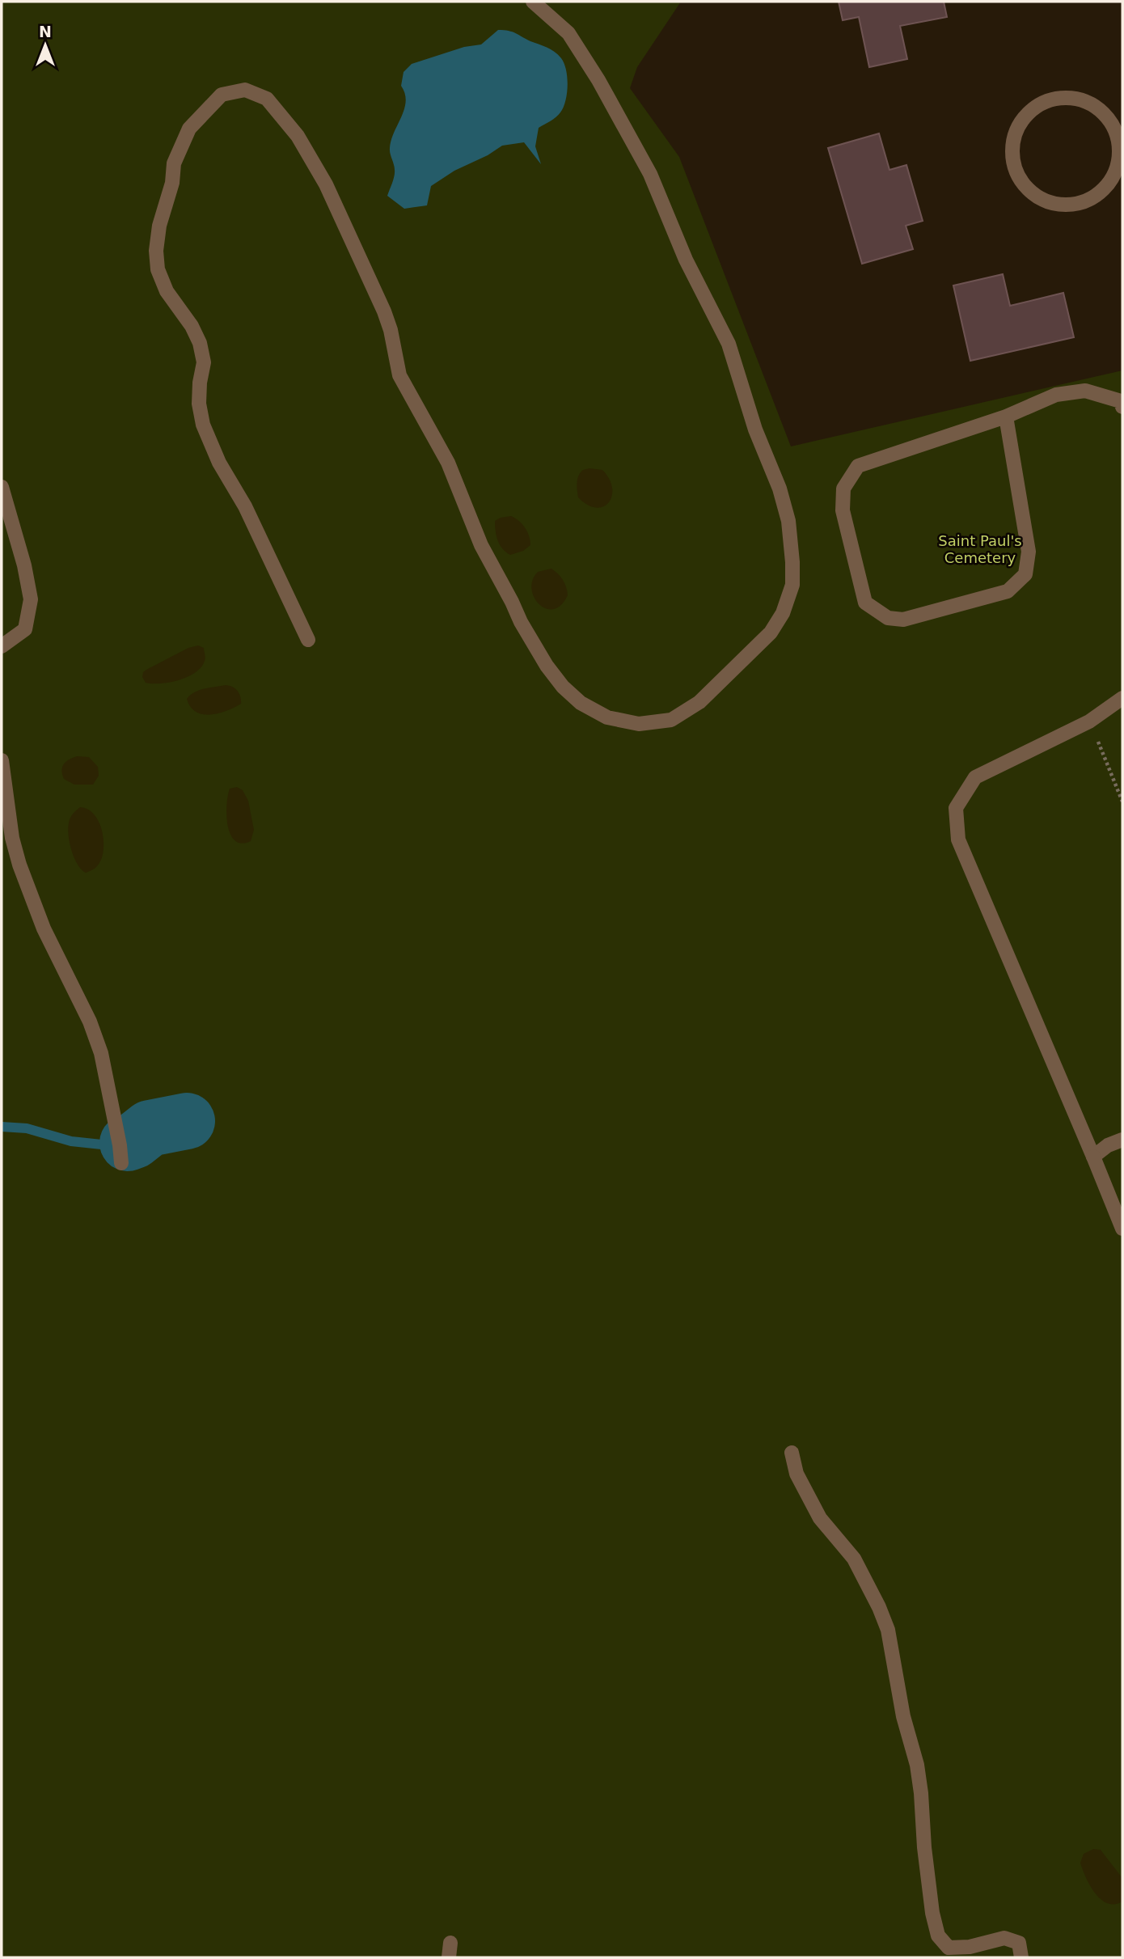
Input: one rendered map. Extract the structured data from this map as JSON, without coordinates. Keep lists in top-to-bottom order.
{
  "parks": ["Saint Paul's Cemetery"],
  "north": "top"
}
